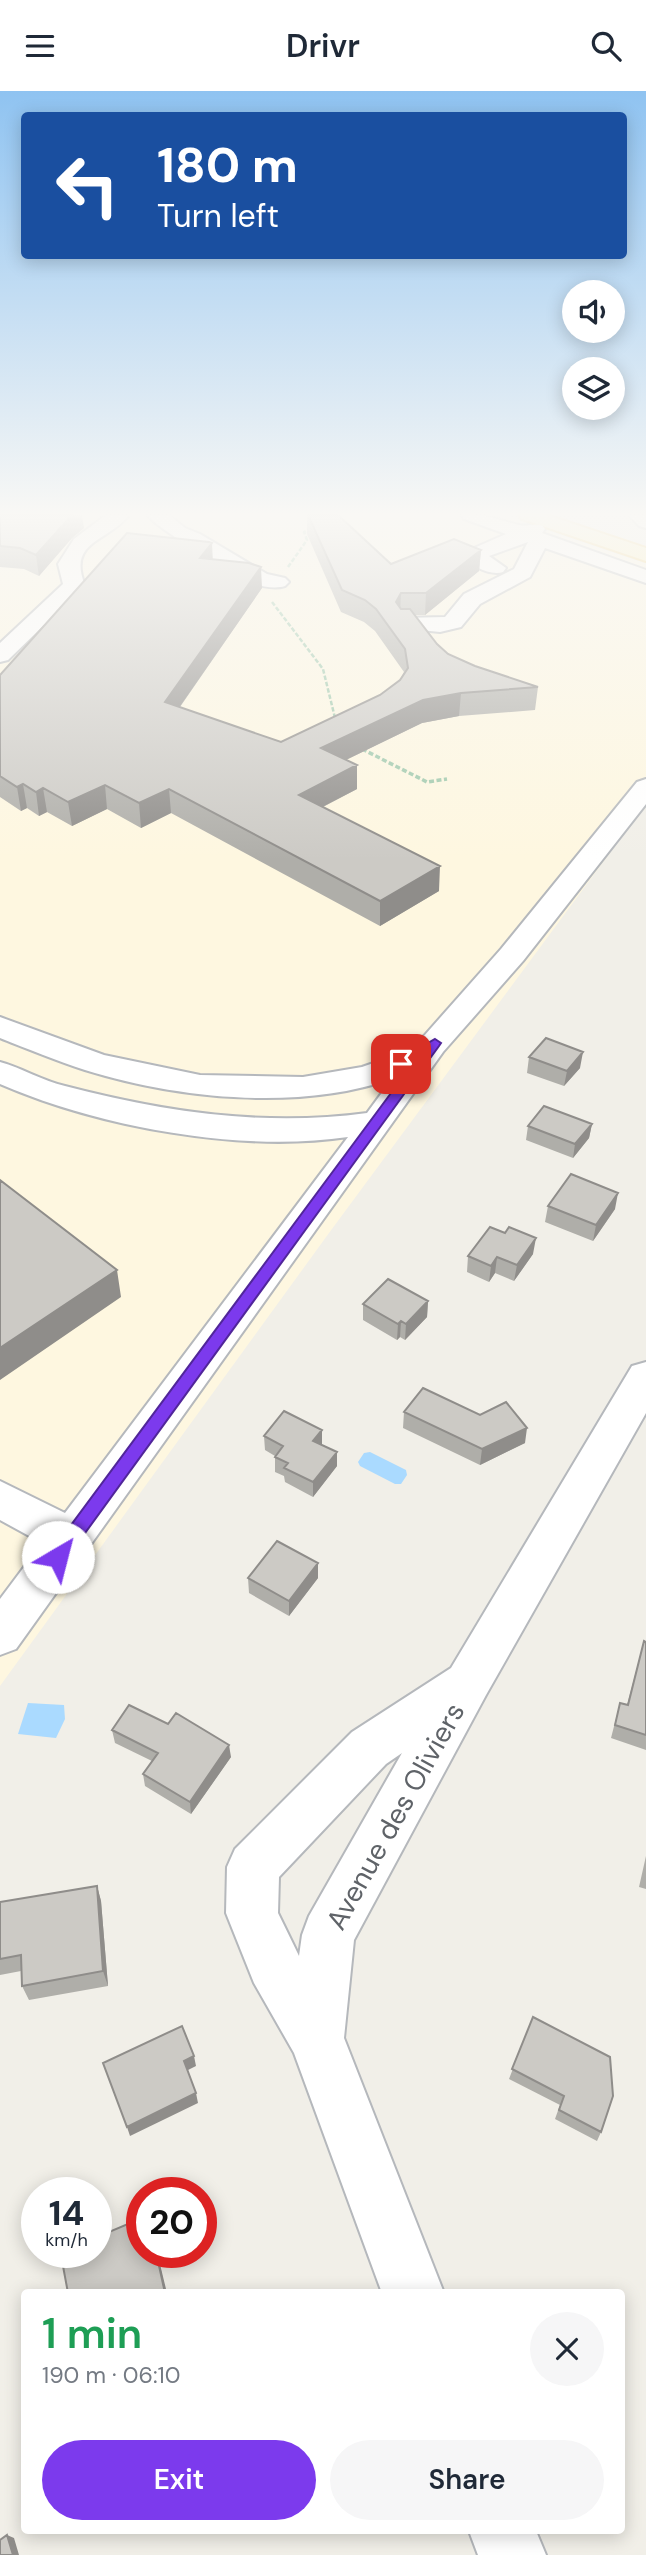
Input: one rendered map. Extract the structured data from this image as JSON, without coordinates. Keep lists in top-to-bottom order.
{
  "streets": {
    "street": ["Avenue des Oliviers"]
  },
  "page": {
    "header": "Drivr",
    "turn": ["180 m", "Turn left"],
    "speed": "14 km/h",
    "limit": "20",
    "heading": ["1 min", "190 m · 06:10"],
    "buttons": ["Exit", "Share"]
  }
}
